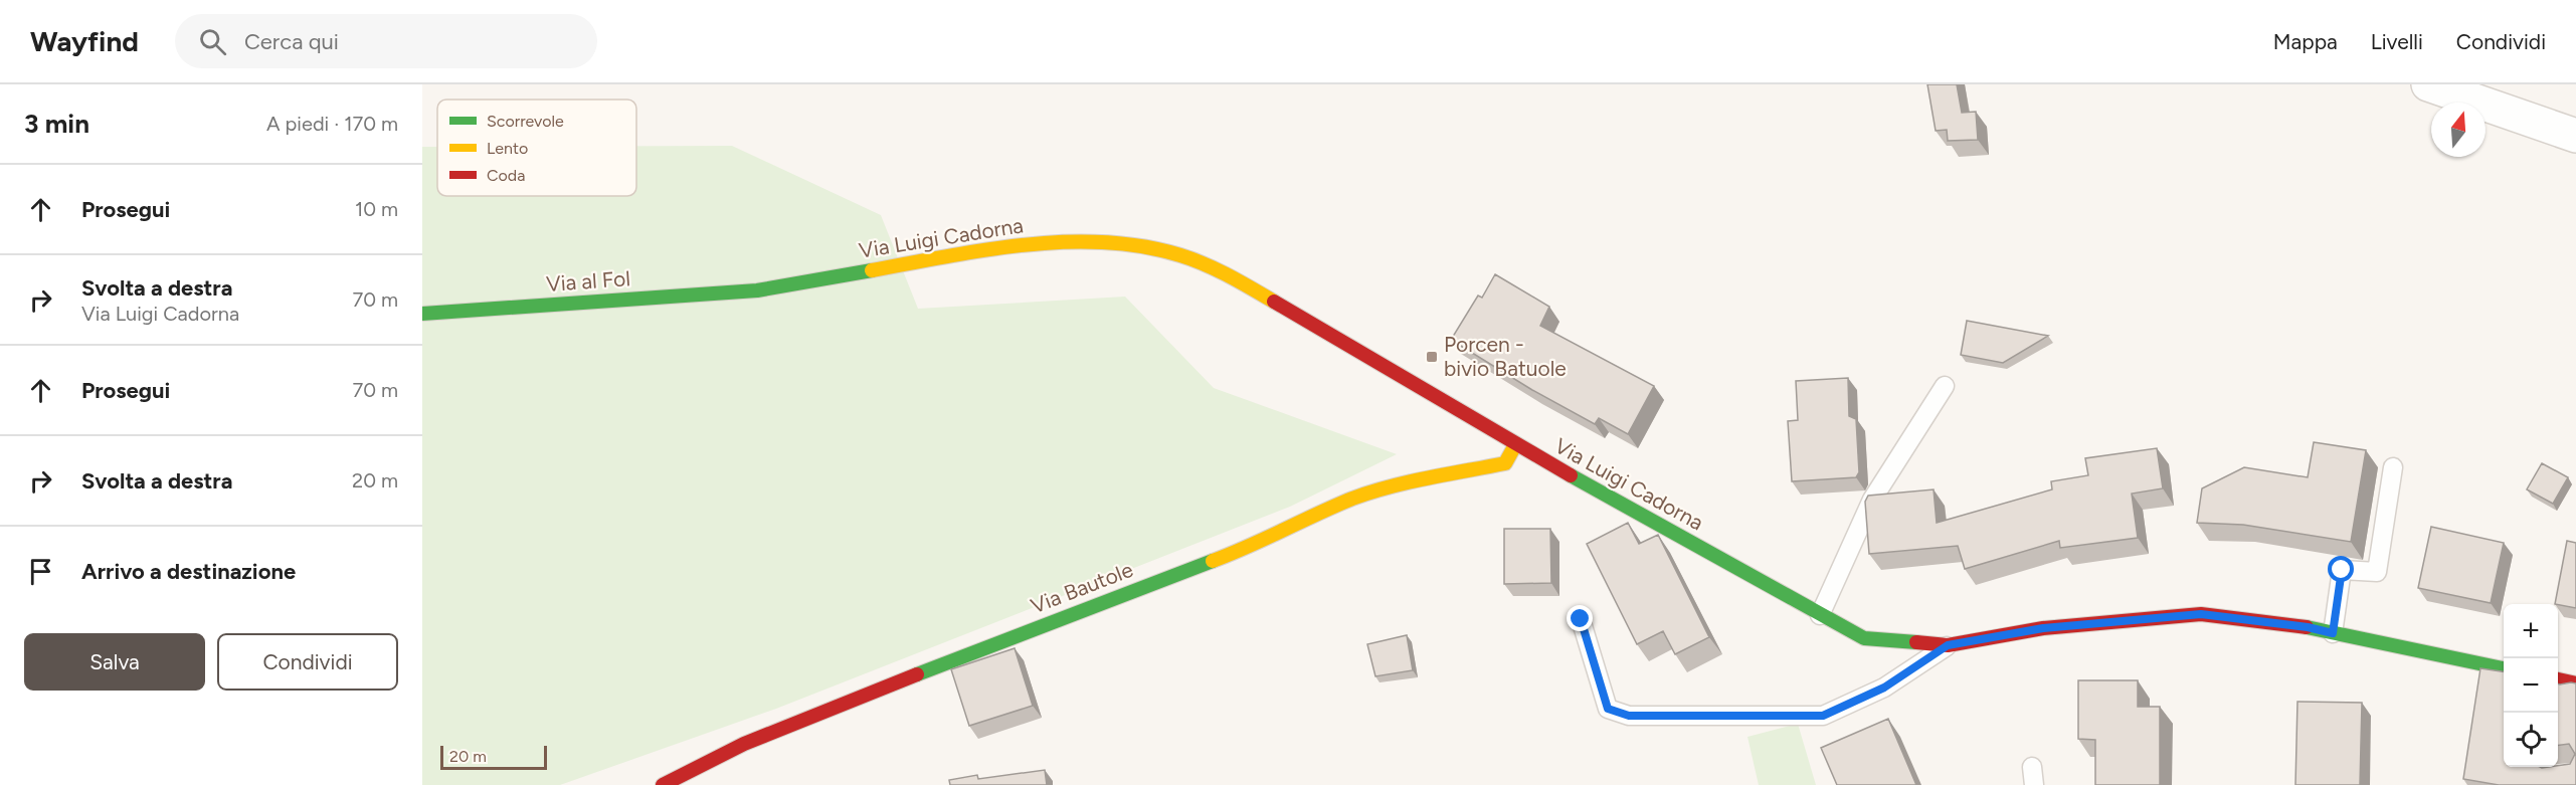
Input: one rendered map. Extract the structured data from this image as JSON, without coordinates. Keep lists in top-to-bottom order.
{
  "streets": {
    "street": ["Via Luigi Cadorna", "Via al Fol", "Via Bautole"]
  },
  "crossings": [
    ["Via Luigi Cadorna", "Via al Fol"],
    ["Via Luigi Cadorna", "Via Bautole"]
  ],
  "places": {
    "transit": ["Porcen - bivio Batuole"]
  },
  "legend": ["Scorrevole", "Lento", "Coda"],
  "scale_bar": "20 m",
  "north": "top",
  "page": {
    "header": "Wayfind",
    "search": "Cerca qui",
    "nav": ["Mappa", "Livelli", "Condividi"],
    "heading": ["3 min", "A piedi · 170 m"],
    "list": [
      ["Prosegui", "10 m"],
      ["Svolta a destra", "Via Luigi Cadorna", "70 m"],
      ["Prosegui", "70 m"],
      ["Svolta a destra", "20 m"],
      "Arrivo a destinazione"
    ],
    "map_buttons": ["+", "−"],
    "buttons": ["Salva", "Condividi"],
    "scale": "20 m"
  }
}
